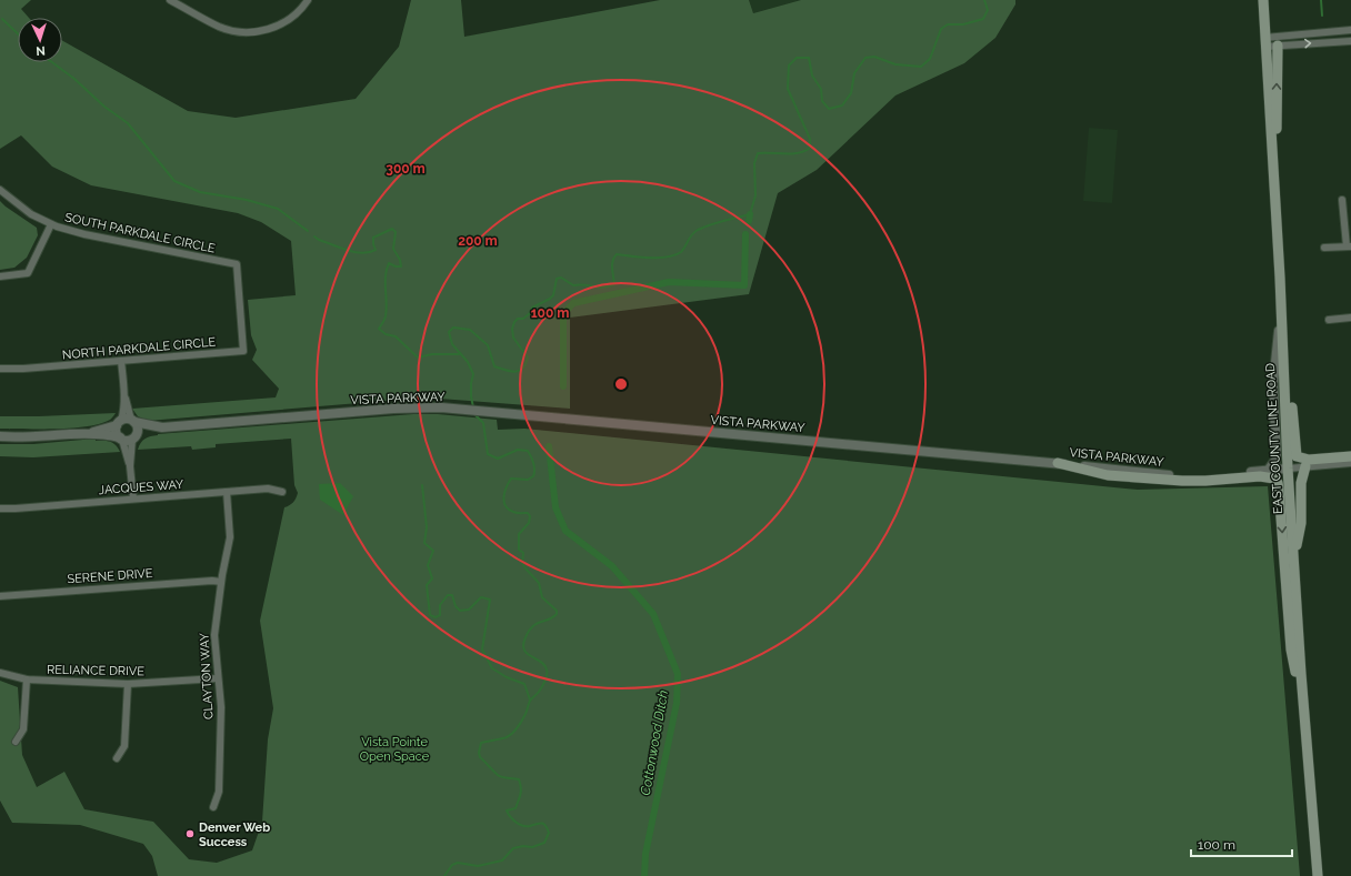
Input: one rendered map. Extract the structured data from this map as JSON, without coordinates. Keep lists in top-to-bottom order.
{
  "streets": {
    "main road": ["EAST COUNTY LINE ROAD"],
    "street": [
      "SOUTH PARKDALE CIRCLE",
      "NORTH PARKDALE CIRCLE",
      "VISTA PARKWAY",
      "JACQUES WAY",
      "SERENE DRIVE",
      "RELIANCE DRIVE",
      "CLAYTON WAY"
    ]
  },
  "crossings": [
    ["SOUTH PARKDALE CIRCLE", "NORTH PARKDALE CIRCLE"],
    ["VISTA PARKWAY", "EAST COUNTY LINE ROAD"],
    ["JACQUES WAY", "CLAYTON WAY"],
    ["SERENE DRIVE", "CLAYTON WAY"],
    ["RELIANCE DRIVE", "CLAYTON WAY"]
  ],
  "water": ["Cottonwood Ditch"],
  "parks": ["Vista Pointe Open Space"],
  "places": ["Denver Web Success"],
  "scale_bar": "100 m",
  "north": "bottom",
  "rings": ["300 m", "200 m", "100 m"]
}
